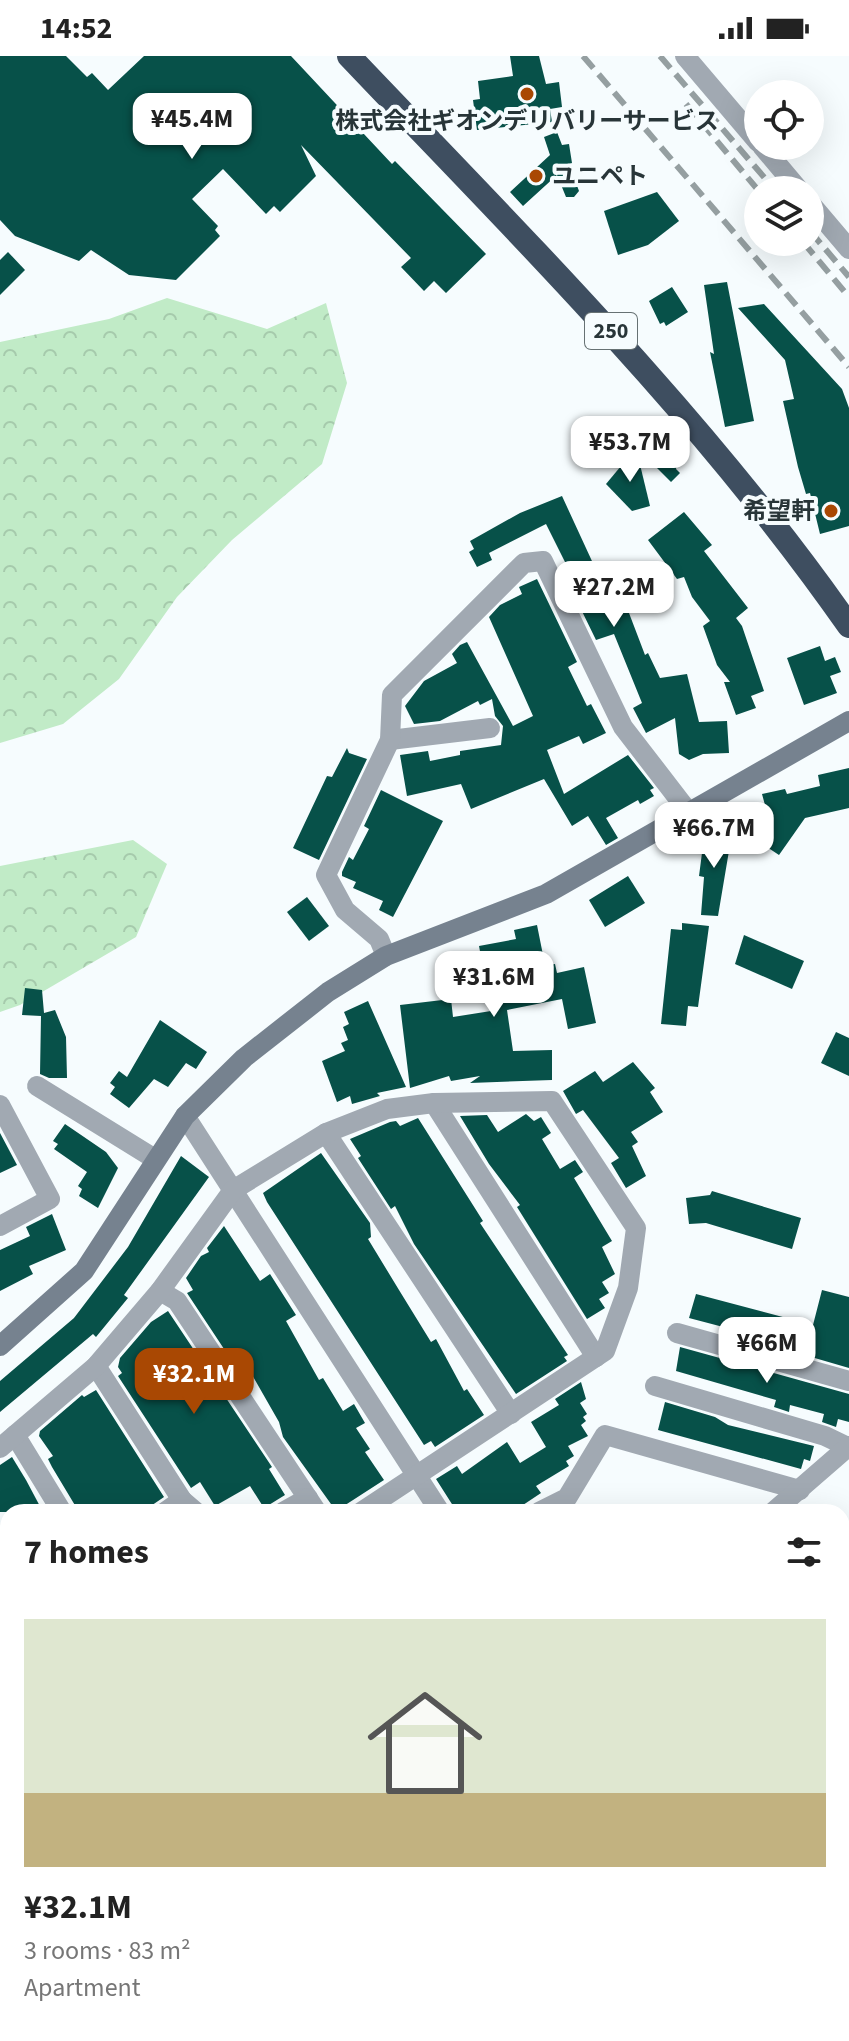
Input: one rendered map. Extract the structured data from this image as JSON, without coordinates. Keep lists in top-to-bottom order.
{
  "streets": {
    "highway": ["250"]
  },
  "places": ["株式会社ギオンデリバリーサービス", "ユニペト", "希望軒"],
  "page": {
    "status": "14:52",
    "price": [
      "¥45.4M",
      "¥53.7M",
      "¥27.2M",
      "¥66.7M",
      "¥31.6M",
      "¥66M",
      "¥32.1M"
    ],
    "heading": "7 homes",
    "list": [
      {
        "name": "¥32.1M",
        "note": "3 rooms · 83 m² · Apartment"
      }
    ]
  }
}
